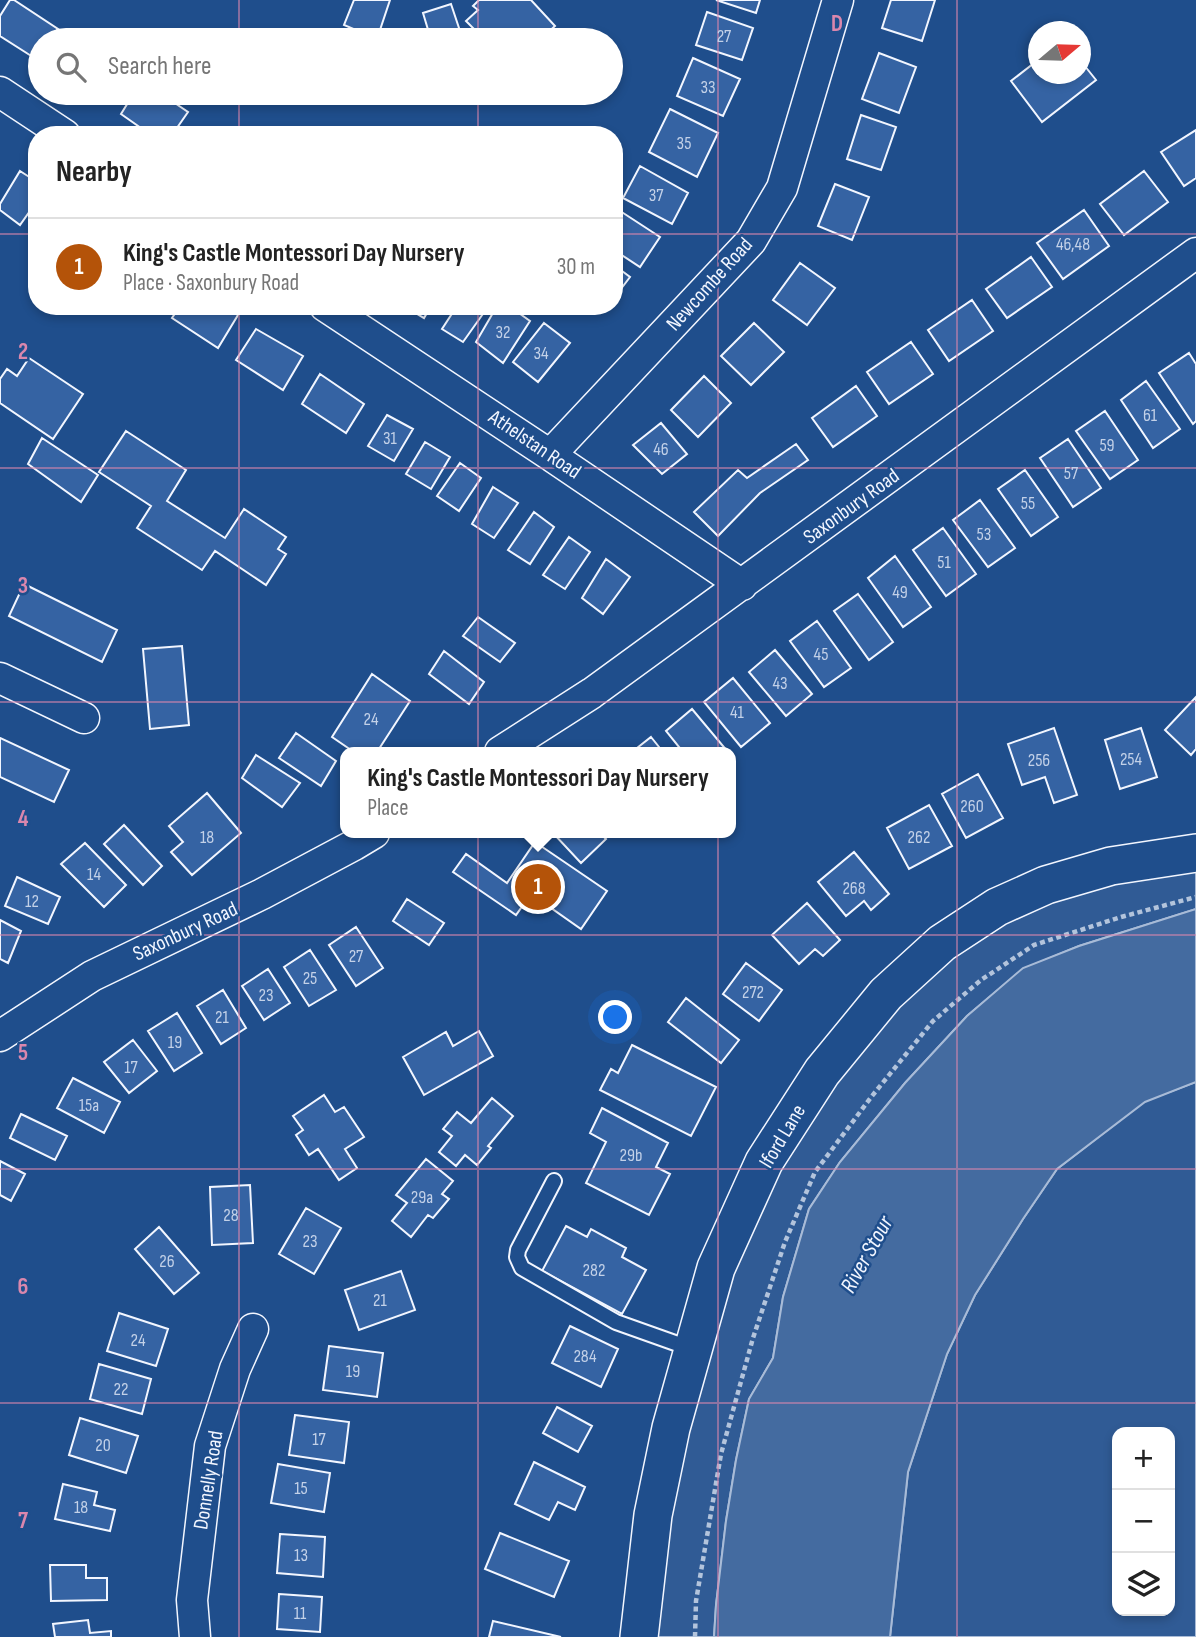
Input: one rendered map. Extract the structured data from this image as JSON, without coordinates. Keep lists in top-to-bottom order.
{
  "streets": {
    "street": [
      "Newcombe Road",
      "Athelstan Road",
      "Saxonbury Road",
      "Iford Lane",
      "Donnelly Road"
    ]
  },
  "crossings": [
    ["Newcombe Road", "Athelstan Road"],
    ["Athelstan Road", "Saxonbury Road"]
  ],
  "water": ["River Stour"],
  "house_numbers": [
    "27",
    "33",
    "35",
    "37",
    "46,48",
    "32",
    "34",
    "61",
    "31",
    "59",
    "46",
    "57",
    "55",
    "53",
    "51",
    "49",
    "45",
    "43",
    "41",
    "24",
    "254",
    "256",
    "260",
    "18",
    "262",
    "14",
    "268",
    "12",
    "27",
    "25",
    "272",
    "23",
    "21",
    "19",
    "17",
    "15a",
    "29b",
    "29a",
    "28",
    "23",
    "26",
    "282",
    "21",
    "24",
    "284",
    "19",
    "22",
    "17",
    "20",
    "15",
    "18",
    "13",
    "11"
  ],
  "north": "right",
  "page": {
    "search": "Search here",
    "heading": "Nearby",
    "list": [
      {
        "mark": "1",
        "name": "King's Castle Montessori Day Nursery",
        "note": "Place · Saxonbury Road",
        "value": "30 m"
      }
    ],
    "popup": ["King's Castle Montessori Day Nursery", "Place"],
    "pins": "1",
    "map_buttons": ["+", "−"]
  },
  "grid": {
    "columns": ["D"],
    "rows": [
      "2",
      "3",
      "4",
      "5",
      "6",
      "7"
    ]
  }
}
